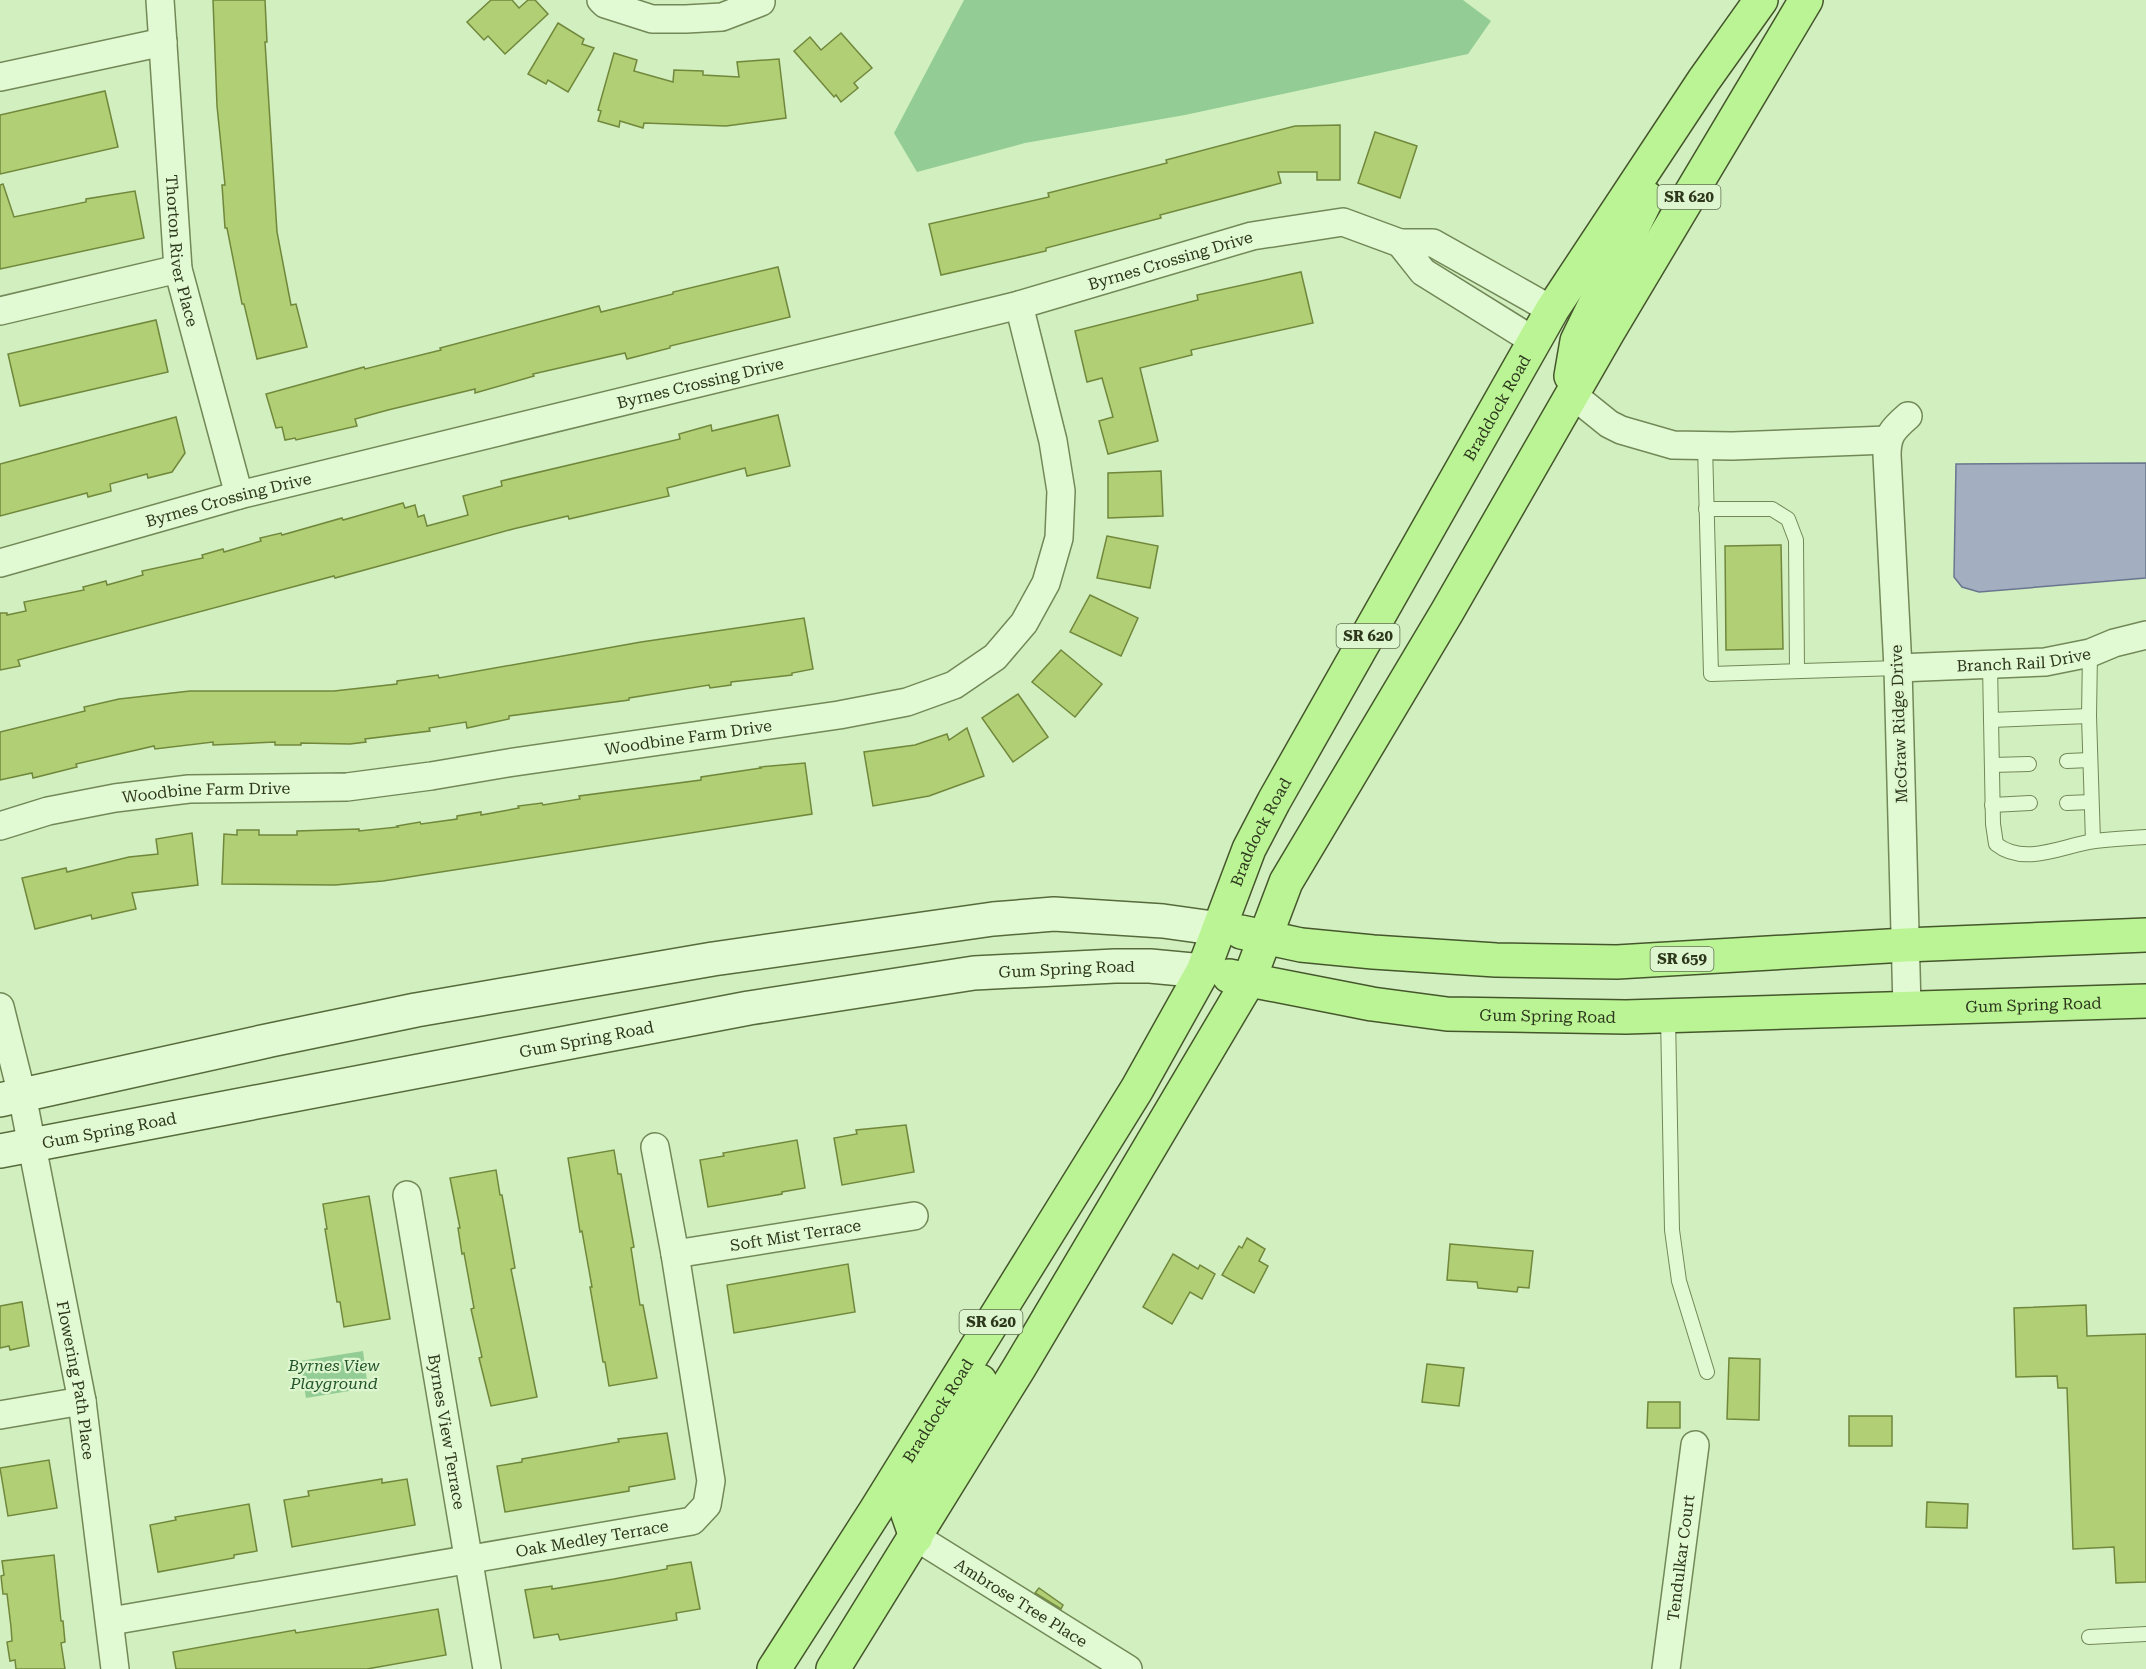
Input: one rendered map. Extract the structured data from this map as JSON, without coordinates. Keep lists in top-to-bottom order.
{
  "streets": {
    "main road": [
      "SR 620",
      "Braddock Road",
      "SR 659",
      "Gum Spring Road"
    ],
    "street": [
      "Thorton River Place",
      "Byrnes Crossing Drive",
      "Branch Rail Drive",
      "McGraw Ridge Drive",
      "Woodbine Farm Drive",
      "Soft Mist Terrace",
      "Flowering Path Place",
      "Byrnes View Terrace",
      "Oak Medley Terrace",
      "Tendulkar Court",
      "Ambrose Tree Place"
    ]
  },
  "crossings": [
    ["SR 620", "SR 659"],
    ["Thorton River Place", "Byrnes Crossing Drive"],
    ["Byrnes Crossing Drive", "Braddock Road"],
    ["Byrnes Crossing Drive", "Woodbine Farm Drive"],
    ["Braddock Road", "SR 659"],
    ["Braddock Road", "Gum Spring Road"],
    ["Branch Rail Drive", "McGraw Ridge Drive"],
    ["McGraw Ridge Drive", "SR 659"],
    ["McGraw Ridge Drive", "Gum Spring Road"],
    ["SR 659", "Flowering Path Place"],
    ["Gum Spring Road", "Flowering Path Place"],
    ["Soft Mist Terrace", "Oak Medley Terrace"],
    ["Flowering Path Place", "Oak Medley Terrace"],
    ["Byrnes View Terrace", "Oak Medley Terrace"]
  ],
  "parks": ["Byrnes View Playground"]
}
